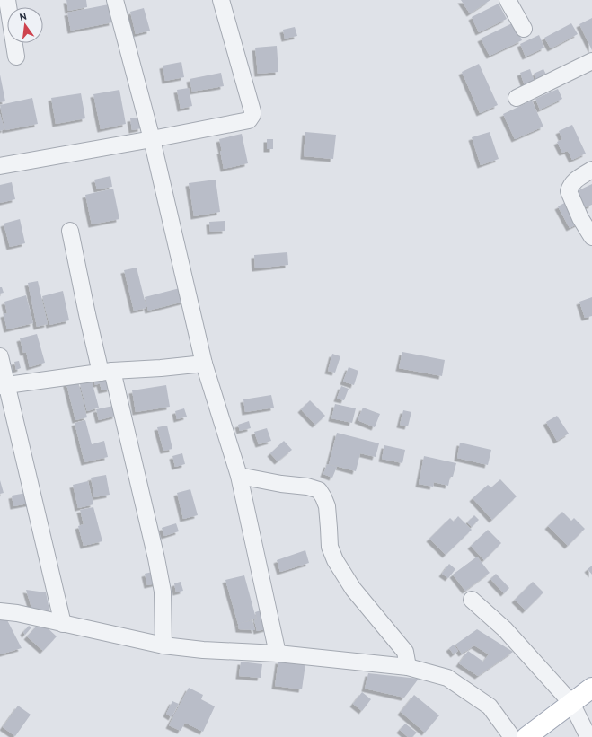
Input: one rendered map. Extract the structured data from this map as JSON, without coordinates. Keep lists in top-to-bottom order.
{
  "north": "top"
}
